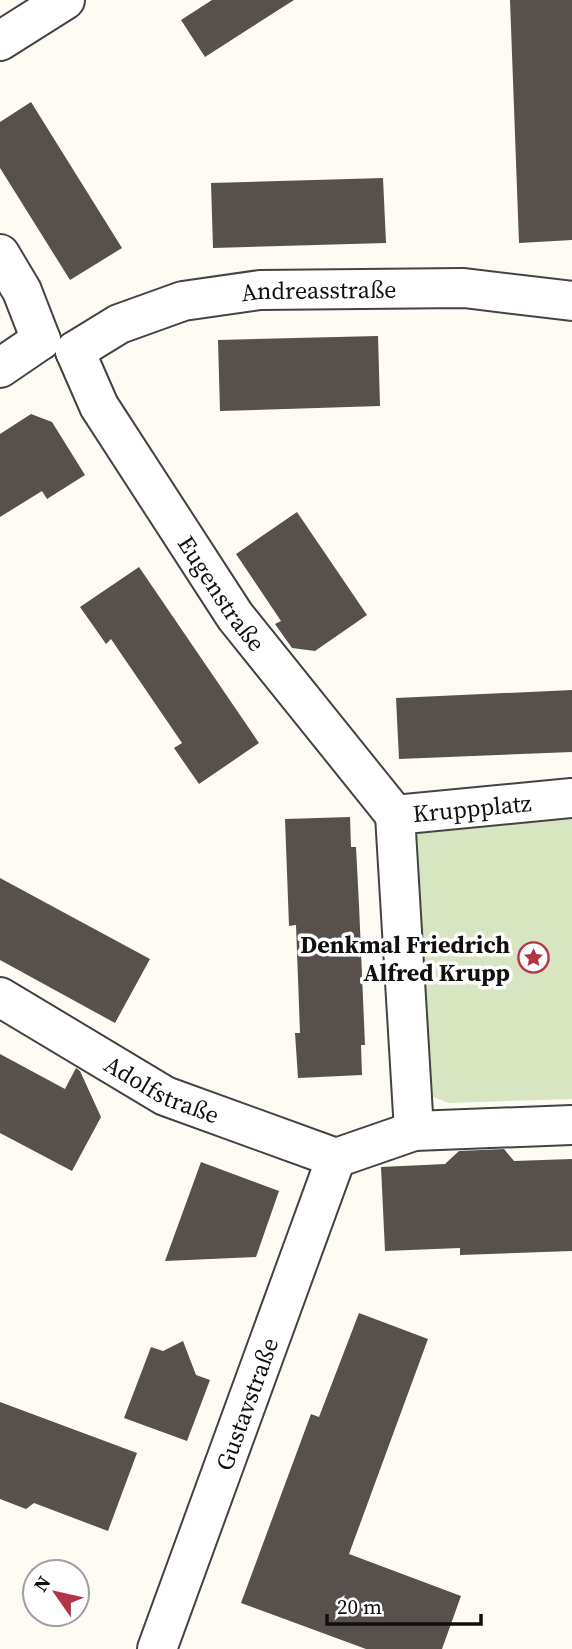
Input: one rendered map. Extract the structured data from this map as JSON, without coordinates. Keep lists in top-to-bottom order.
{
  "streets": {
    "street": [
      "Andreasstraße",
      "Eugenstraße",
      "Kruppplatz",
      "Adolfstraße",
      "Gustavstraße"
    ]
  },
  "crossings": [
    ["Andreasstraße", "Eugenstraße"],
    ["Eugenstraße", "Kruppplatz"],
    ["Adolfstraße", "Gustavstraße"]
  ],
  "places": {
    "place": ["Denkmal Friedrich Alfred Krupp"]
  },
  "scale_bar": "20 m",
  "north": "top left"
}
